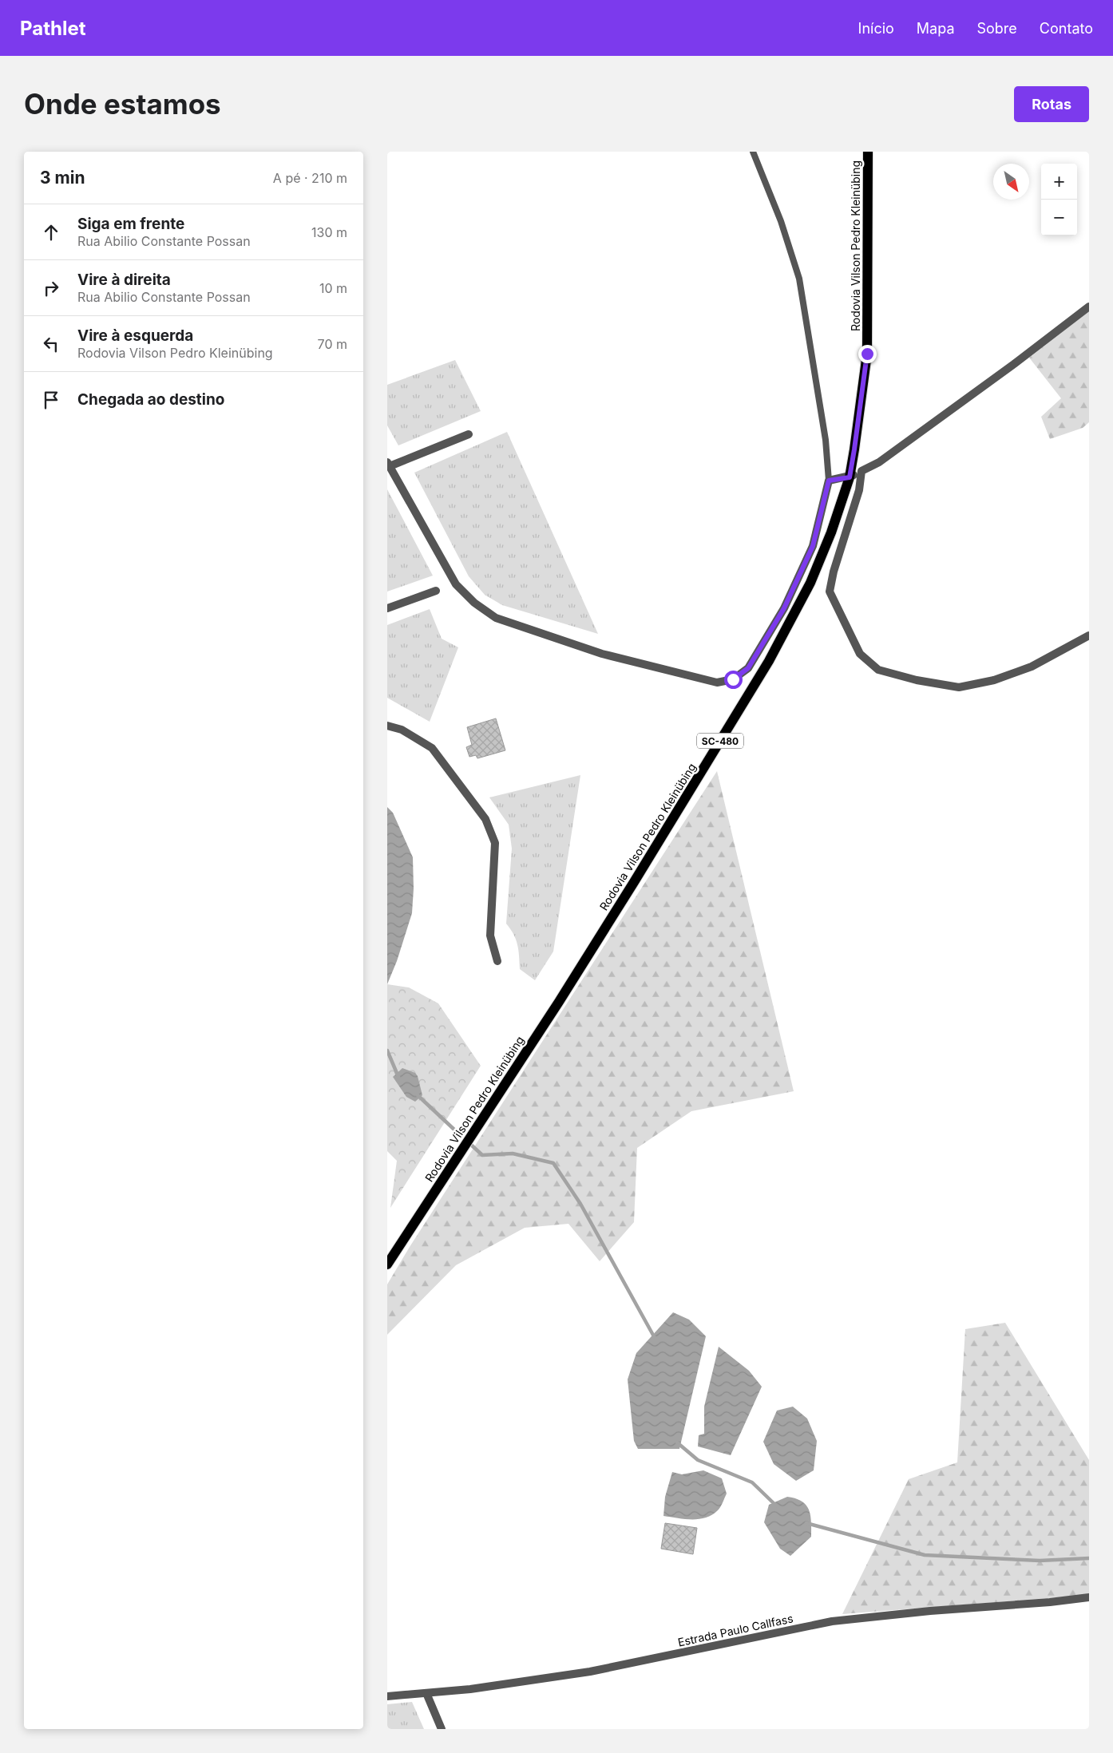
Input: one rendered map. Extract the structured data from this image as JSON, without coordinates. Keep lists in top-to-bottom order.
{
  "streets": {
    "main road": ["Rodovia Vilson Pedro Kleinübing", "SC-480"],
    "street": ["Estrada Paulo Callfass"]
  },
  "north": "bottom right",
  "page": {
    "header": "Pathlet",
    "nav": [
      "Início",
      "Mapa",
      "Sobre",
      "Contato"
    ],
    "buttons": "Rotas",
    "title": "Onde estamos",
    "heading": ["3 min", "A pé · 210 m"],
    "map_buttons": ["+", "−"],
    "list": [
      ["Siga em frente", "Rua Abilio Constante Possan", "130 m"],
      ["Vire à direita", "Rua Abilio Constante Possan", "10 m"],
      ["Vire à esquerda", "Rodovia Vilson Pedro Kleinübing", "70 m"],
      "Chegada ao destino"
    ]
  }
}
